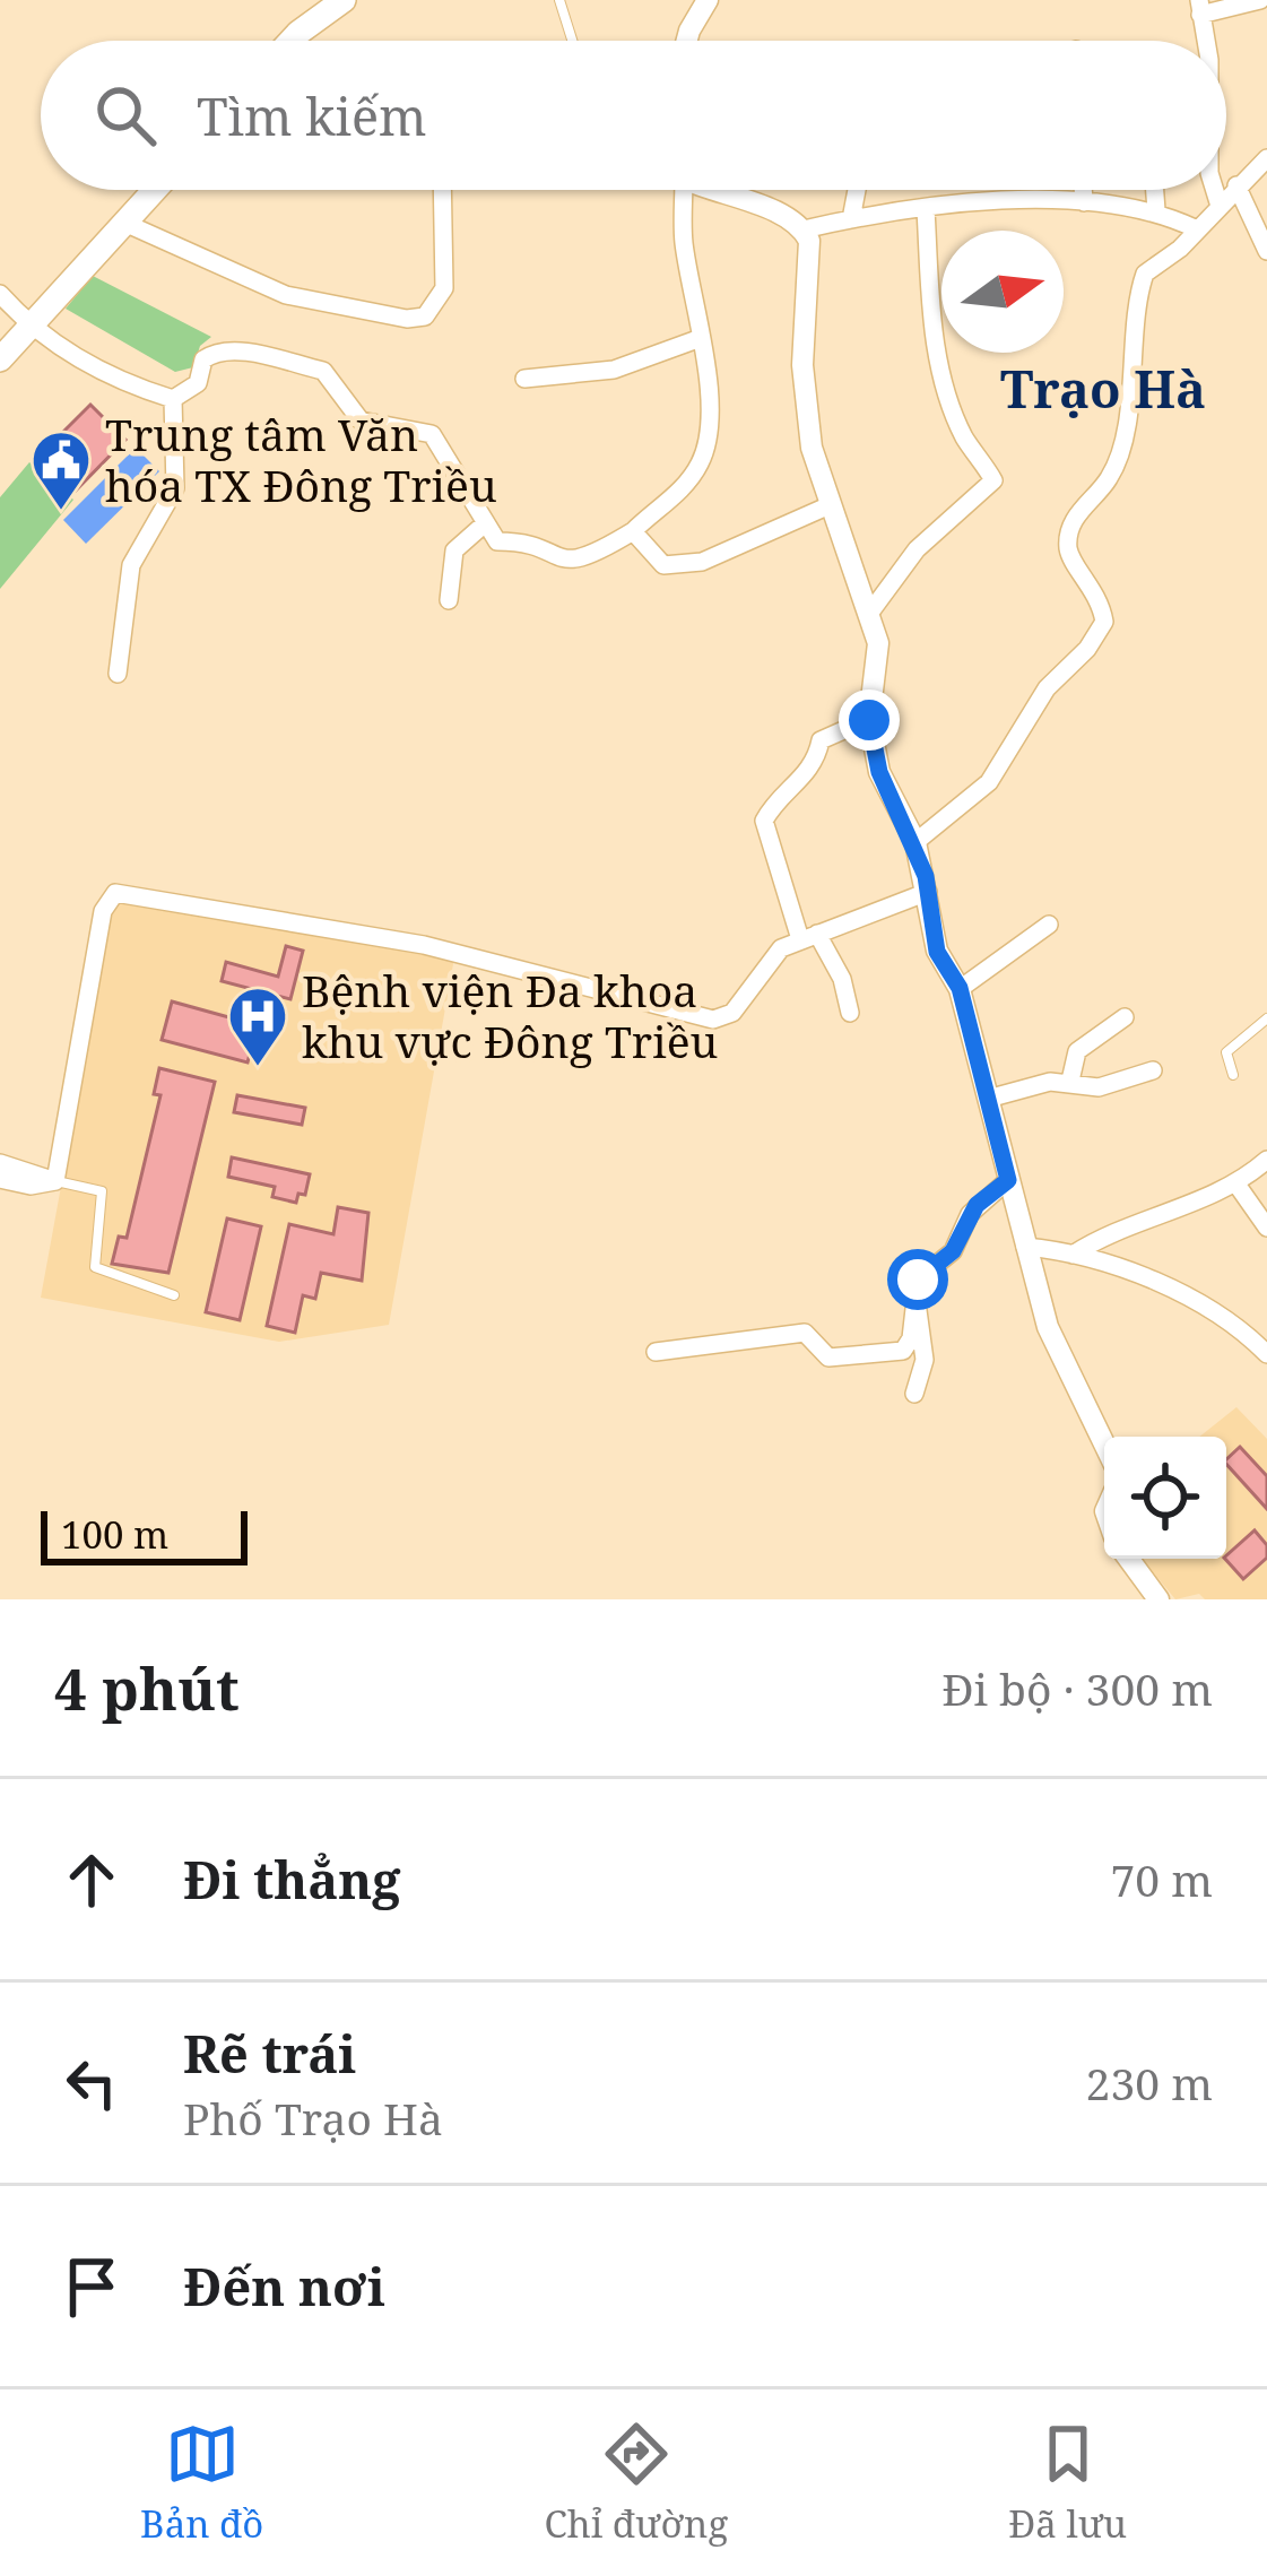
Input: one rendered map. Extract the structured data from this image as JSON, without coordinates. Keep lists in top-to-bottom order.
{
  "districts": ["Trạo Hà"],
  "places": {
    "public building": ["Trung tâm Văn hóa TX Đông Triều"],
    "hospital": ["Bệnh viện Đa khoa khu vực Đông Triều"]
  },
  "scale_bar": "100 m",
  "north": "right",
  "page": {
    "search": "Tìm kiếm",
    "scale": "100 m",
    "heading": ["4 phút", "Đi bộ · 300 m"],
    "list": [
      ["Đi thẳng", "70 m"],
      ["Rẽ trái", "Phố Trạo Hà", "230 m"],
      "Đến nơi"
    ],
    "nav": ["Bản đồ", "Chỉ đường", "Đã lưu"]
  }
}
